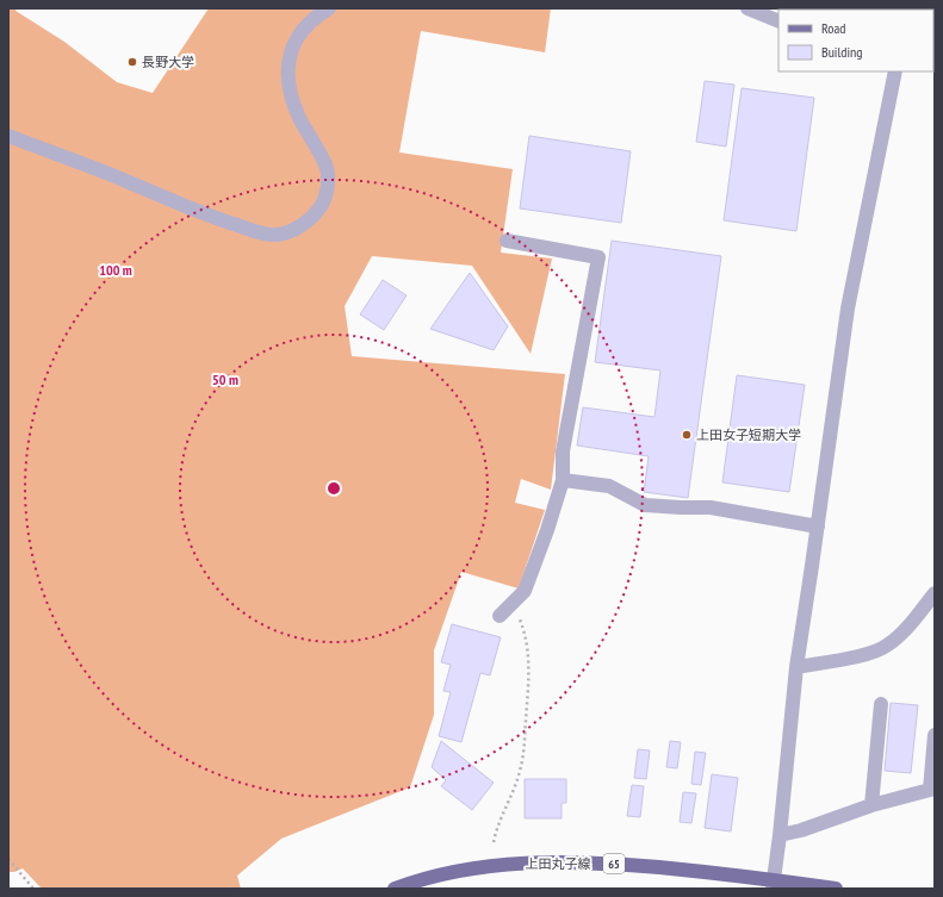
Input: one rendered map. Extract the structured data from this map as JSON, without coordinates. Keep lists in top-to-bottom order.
{
  "streets": {
    "main road": ["上田丸子線", "65"]
  },
  "places": ["長野大学", "上田女子短期大学"],
  "legend": ["Road", "Building"],
  "rings": ["100 m", "50 m"]
}
